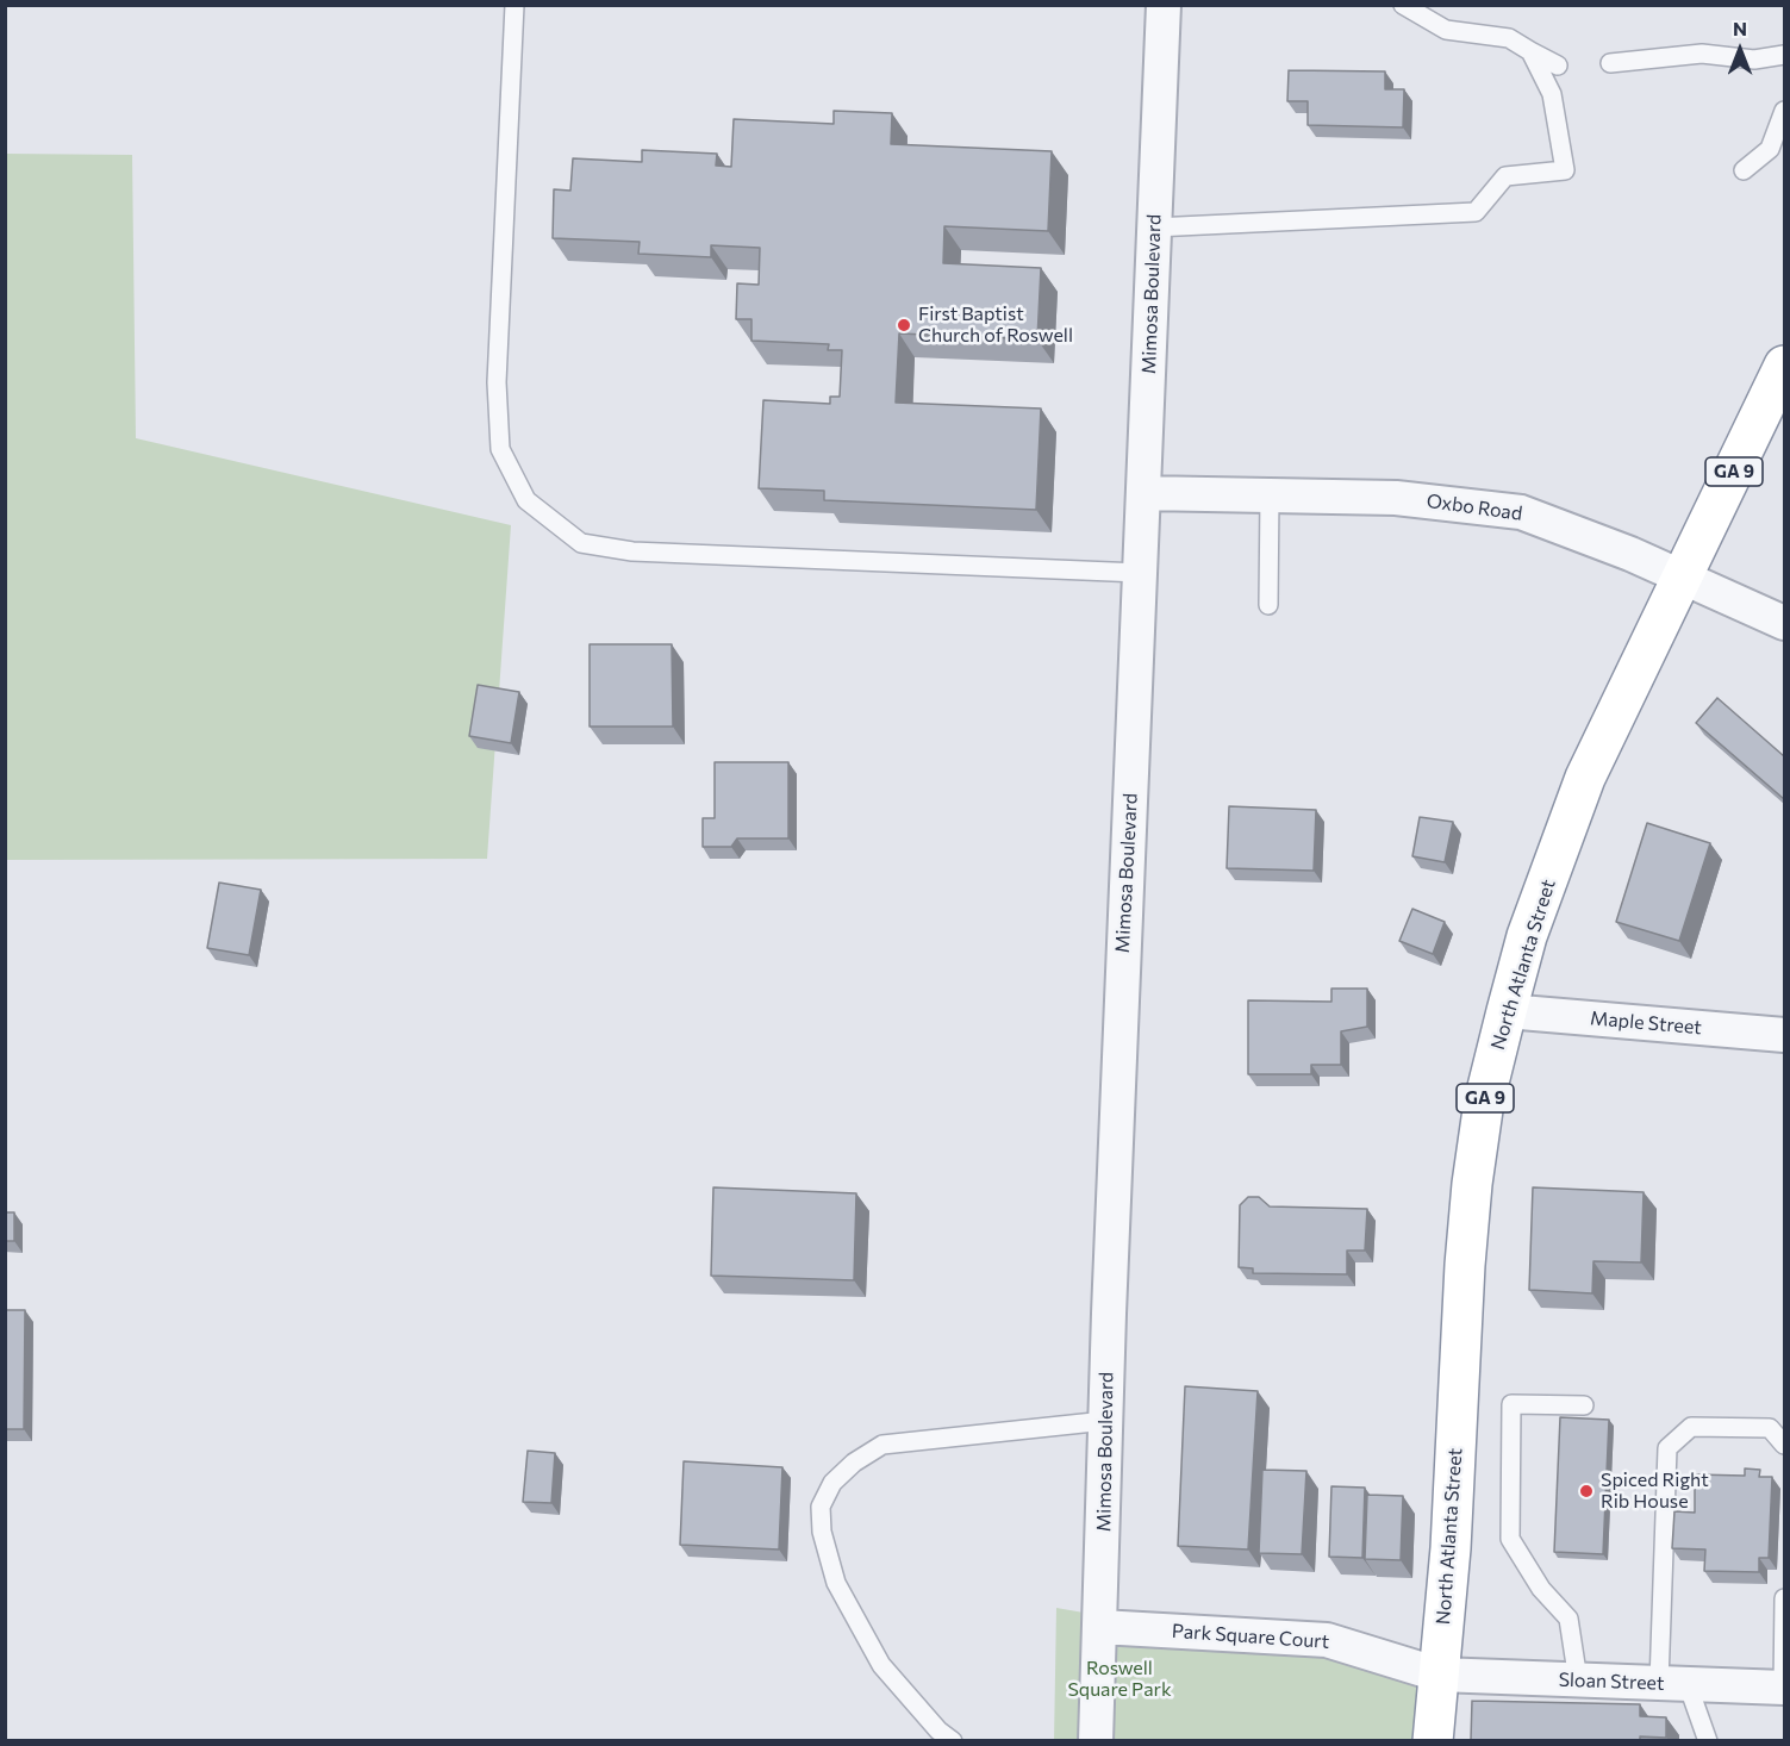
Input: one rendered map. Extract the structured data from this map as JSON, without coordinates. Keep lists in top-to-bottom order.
{
  "streets": {
    "highway": ["GA 9", "North Atlanta Street"],
    "street": [
      "Mimosa Boulevard",
      "Oxbo Road",
      "Maple Street",
      "Park Square Court",
      "Sloan Street"
    ]
  },
  "crossings": [
    ["Mimosa Boulevard", "Oxbo Road"],
    ["Mimosa Boulevard", "Park Square Court"],
    ["Oxbo Road", "North Atlanta Street"],
    ["North Atlanta Street", "Maple Street"],
    ["North Atlanta Street", "Park Square Court"],
    ["North Atlanta Street", "Sloan Street"],
    ["Park Square Court", "Sloan Street"]
  ],
  "parks": ["Roswell Square Park"],
  "places": ["First Baptist Church of Roswell", "Spiced Right Rib House"],
  "north": "top"
}
